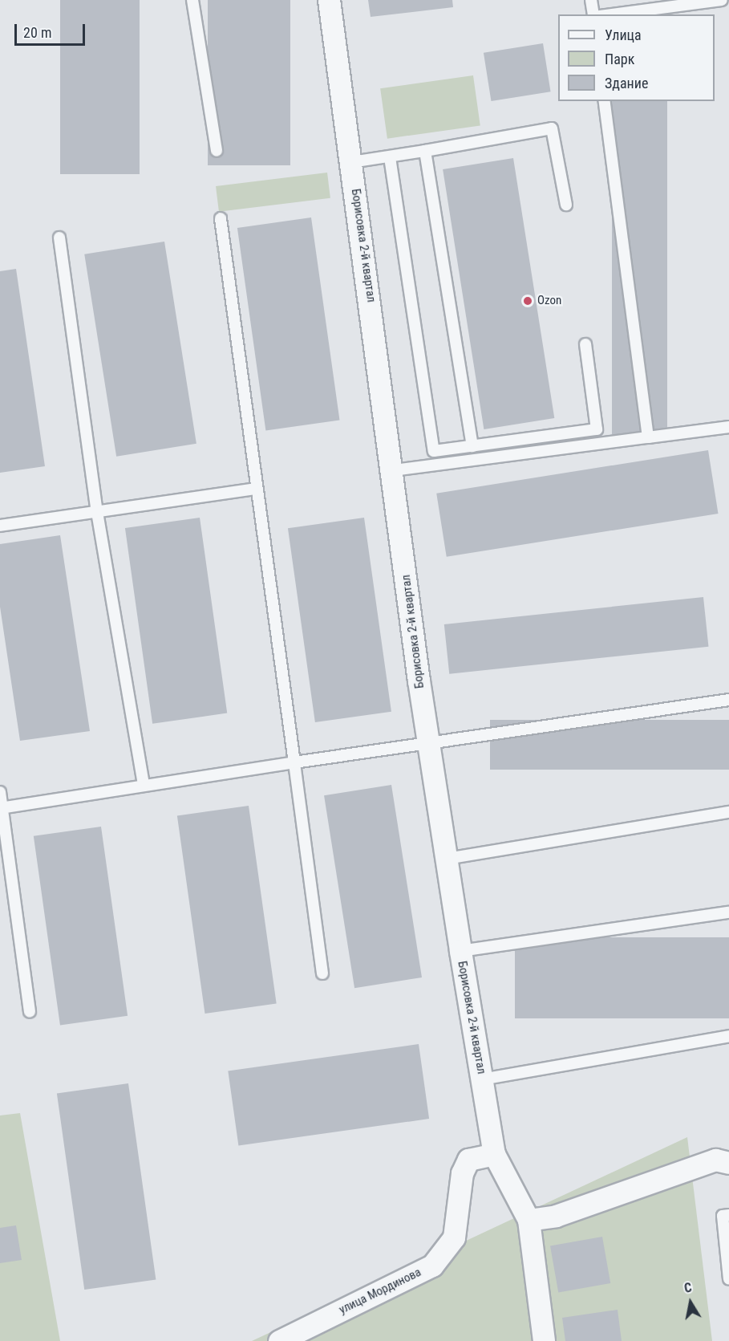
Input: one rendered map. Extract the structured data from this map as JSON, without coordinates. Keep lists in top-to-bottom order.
{
  "streets": {
    "street": ["Борисовка 2-й квартал", "улица Мординова"]
  },
  "crossings": [
    ["Борисовка 2-й квартал", "улица Мординова"]
  ],
  "places": ["Ozon"],
  "legend": ["Улица", "Парк", "Здание"],
  "scale_bar": "20 m",
  "north": "top"
}
